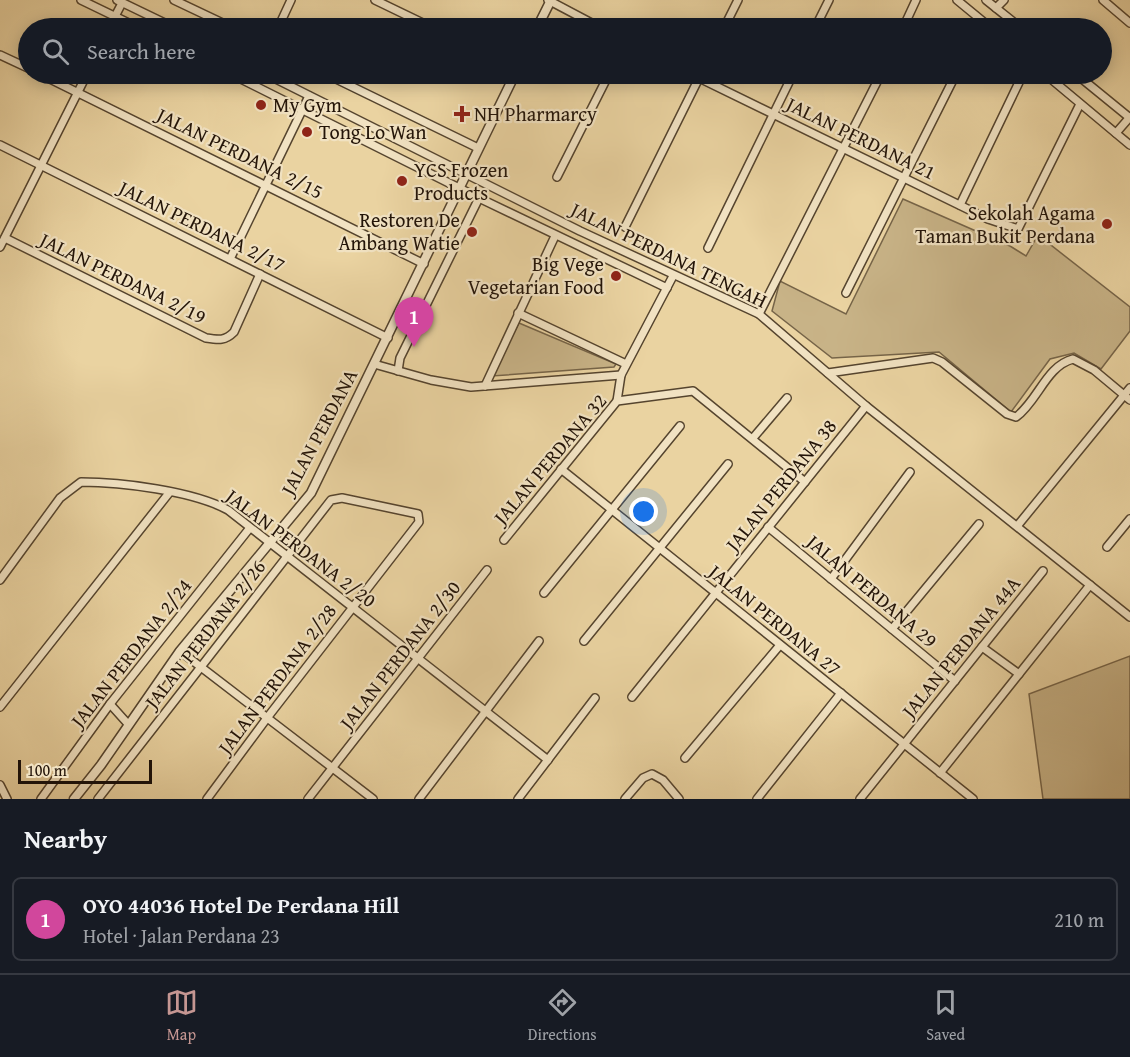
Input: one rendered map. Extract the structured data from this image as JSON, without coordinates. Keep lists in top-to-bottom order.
{
  "streets": {
    "street": [
      "JALAN PERDANA 21",
      "JALAN PERDANA 2/15",
      "JALAN PERDANA 2/17",
      "JALAN PERDANA TENGAH",
      "JALAN PERDANA 2/19",
      "JALAN PERDANA",
      "JALAN PERDANA 32",
      "JALAN PERDANA 38",
      "JALAN PERDANA 2/20",
      "JALAN PERDANA 29",
      "JALAN PERDANA 27",
      "JALAN PERDANA 2/26",
      "JALAN PERDANA 44A",
      "JALAN PERDANA 2/24",
      "JALAN PERDANA 2/30",
      "JALAN PERDANA 2/28"
    ]
  },
  "crossings": [
    ["JALAN PERDANA 2/15", "JALAN PERDANA"],
    ["JALAN PERDANA 2/17", "JALAN PERDANA 2/19"],
    ["JALAN PERDANA 2/17", "JALAN PERDANA"],
    ["JALAN PERDANA TENGAH", "JALAN PERDANA"],
    ["JALAN PERDANA TENGAH", "JALAN PERDANA 38"],
    ["JALAN PERDANA", "JALAN PERDANA 2/20"],
    ["JALAN PERDANA 32", "JALAN PERDANA 38"],
    ["JALAN PERDANA 32", "JALAN PERDANA 27"],
    ["JALAN PERDANA 38", "JALAN PERDANA 29"],
    ["JALAN PERDANA 38", "JALAN PERDANA 27"],
    ["JALAN PERDANA 2/20", "JALAN PERDANA 2/26"],
    ["JALAN PERDANA 2/20", "JALAN PERDANA 2/24"],
    ["JALAN PERDANA 2/20", "JALAN PERDANA 2/30"],
    ["JALAN PERDANA 2/20", "JALAN PERDANA 2/28"],
    ["JALAN PERDANA 29", "JALAN PERDANA 44A"],
    ["JALAN PERDANA 27", "JALAN PERDANA 44A"],
    ["JALAN PERDANA 2/26", "JALAN PERDANA 2/28"]
  ],
  "places": {
    "other": [
      "My Gym",
      "Tong Lo Wan",
      "YCS Frozen Products",
      "Sekolah Agama Taman Bukit Perdana",
      "Restoren De Ambang Watie",
      "Big Vege Vegetarian Food"
    ],
    "health": ["NH Pharmarcy"]
  },
  "scale_bar": "100 m",
  "page": {
    "search": "Search here",
    "pins": "1",
    "scale": "100 m",
    "heading": "Nearby",
    "list": [
      {
        "mark": "1",
        "name": "OYO 44036 Hotel De Perdana Hill",
        "note": "Hotel · Jalan Perdana 23",
        "value": "210 m"
      }
    ],
    "nav": ["Map", "Directions", "Saved"]
  }
}
